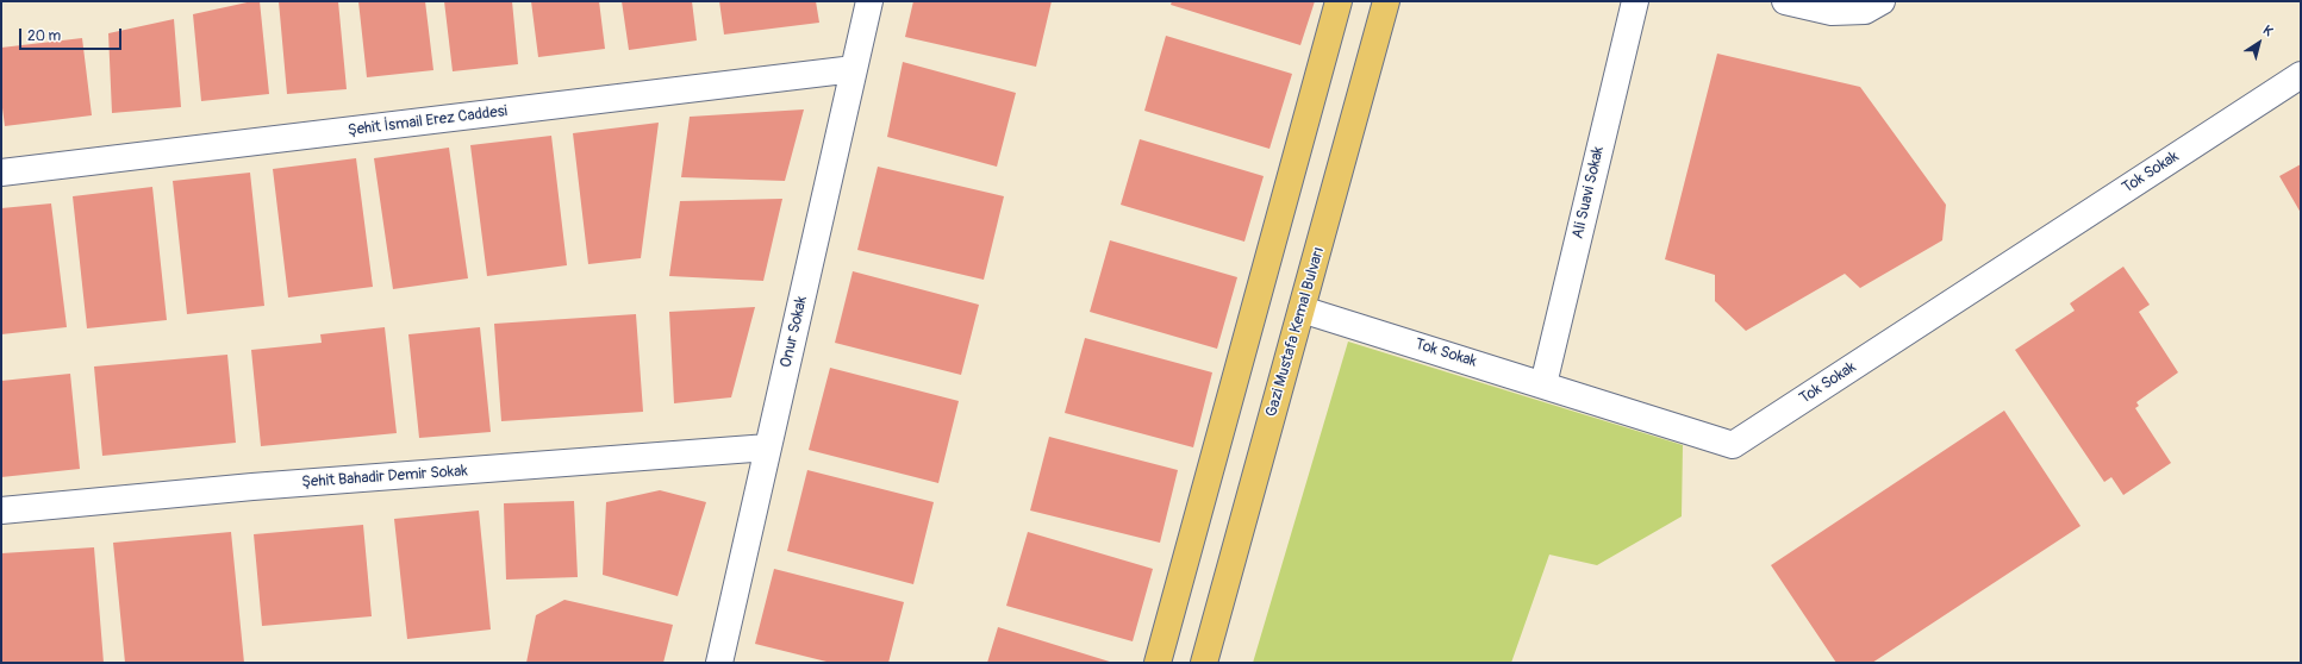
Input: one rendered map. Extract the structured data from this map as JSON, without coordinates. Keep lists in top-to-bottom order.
{
  "streets": {
    "main road": ["Gazi Mustafa Kemal Bulvarı"],
    "street": [
      "Şehit İsmail Erez Caddesi",
      "Tok Sokak",
      "Ali Suavi Sokak",
      "Onur Sokak",
      "Şehit Bahadir Demir Sokak"
    ]
  },
  "crossings": [
    ["Şehit İsmail Erez Caddesi", "Onur Sokak"],
    ["Tok Sokak", "Ali Suavi Sokak"],
    ["Tok Sokak", "Gazi Mustafa Kemal Bulvarı"],
    ["Onur Sokak", "Şehit Bahadir Demir Sokak"]
  ],
  "scale_bar": "20 m",
  "north": "top right"
}
